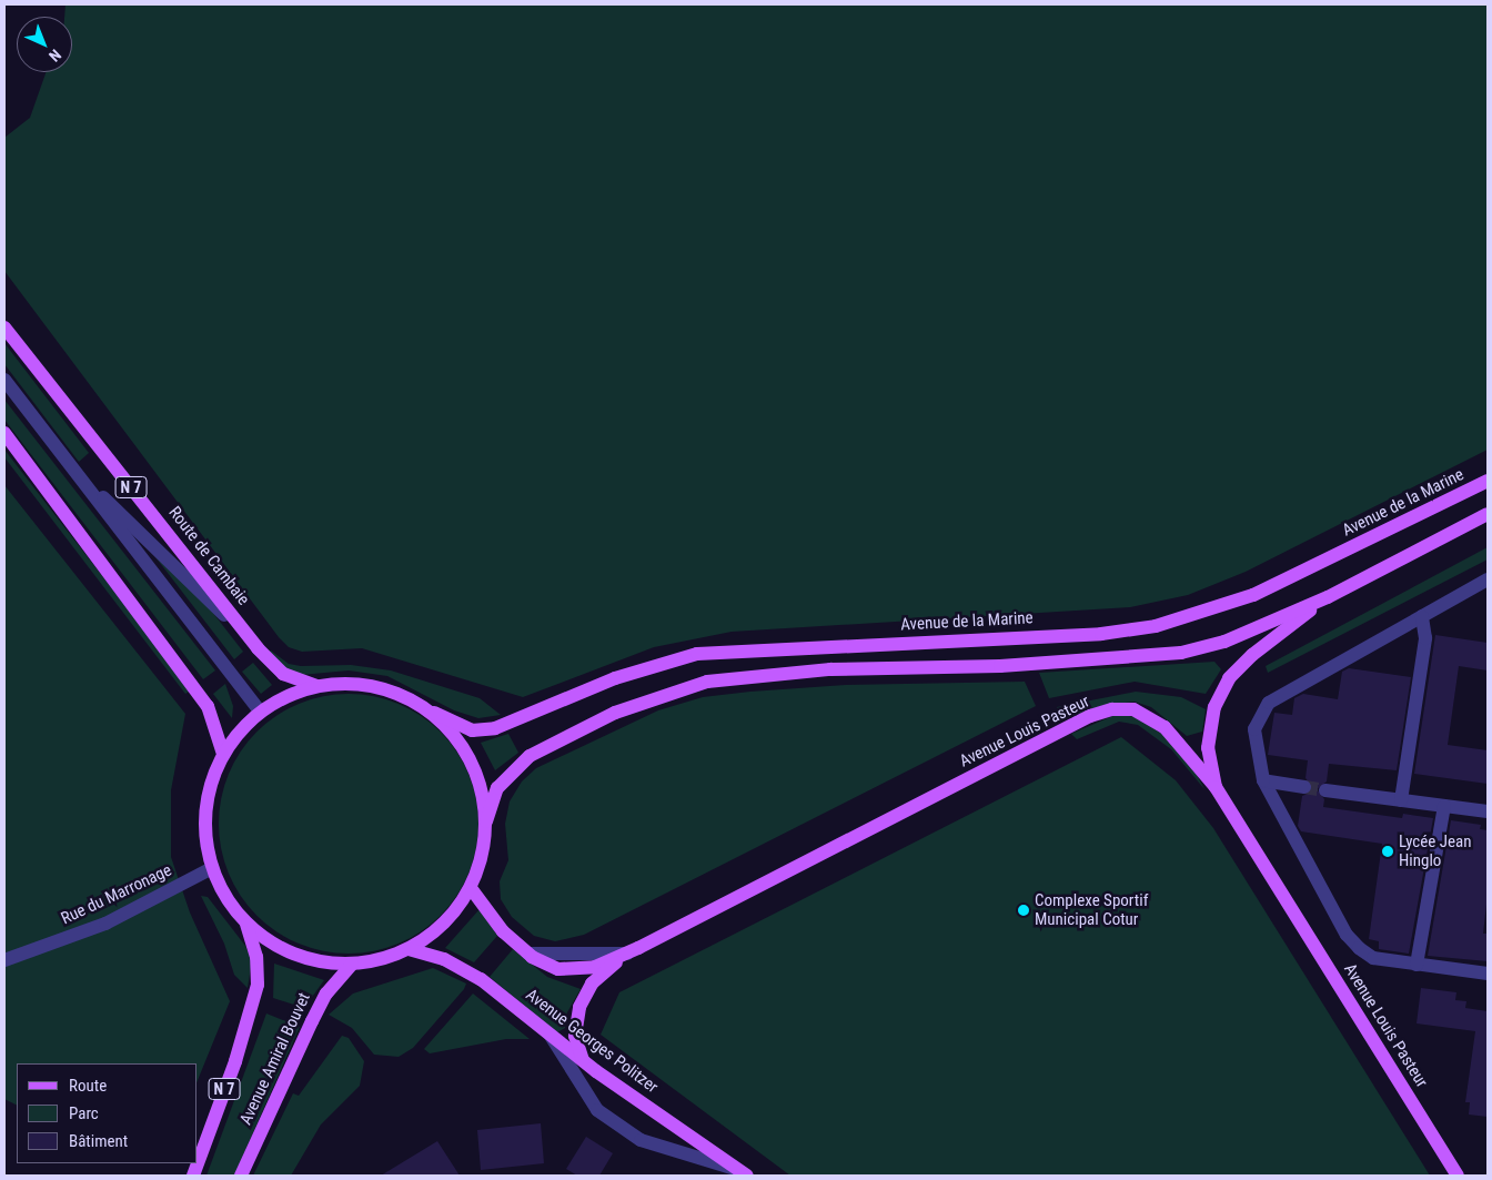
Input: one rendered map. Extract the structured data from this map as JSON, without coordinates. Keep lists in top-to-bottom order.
{
  "streets": {
    "main road": [
      "N 7",
      "Avenue de la Marine",
      "Route de Cambaie",
      "Avenue Louis Pasteur",
      "Avenue Georges Politzer",
      "Avenue Amiral Bouvet"
    ],
    "lane": ["Rue du Marronage"]
  },
  "crossings": [
    ["Avenue de la Marine", "Route de Cambaie"]
  ],
  "places": ["Lycée Jean Hinglo", "Complexe Sportif Municipal Cotur"],
  "legend": ["Route", "Parc", "Bâtiment"],
  "north": "bottom right"
}
